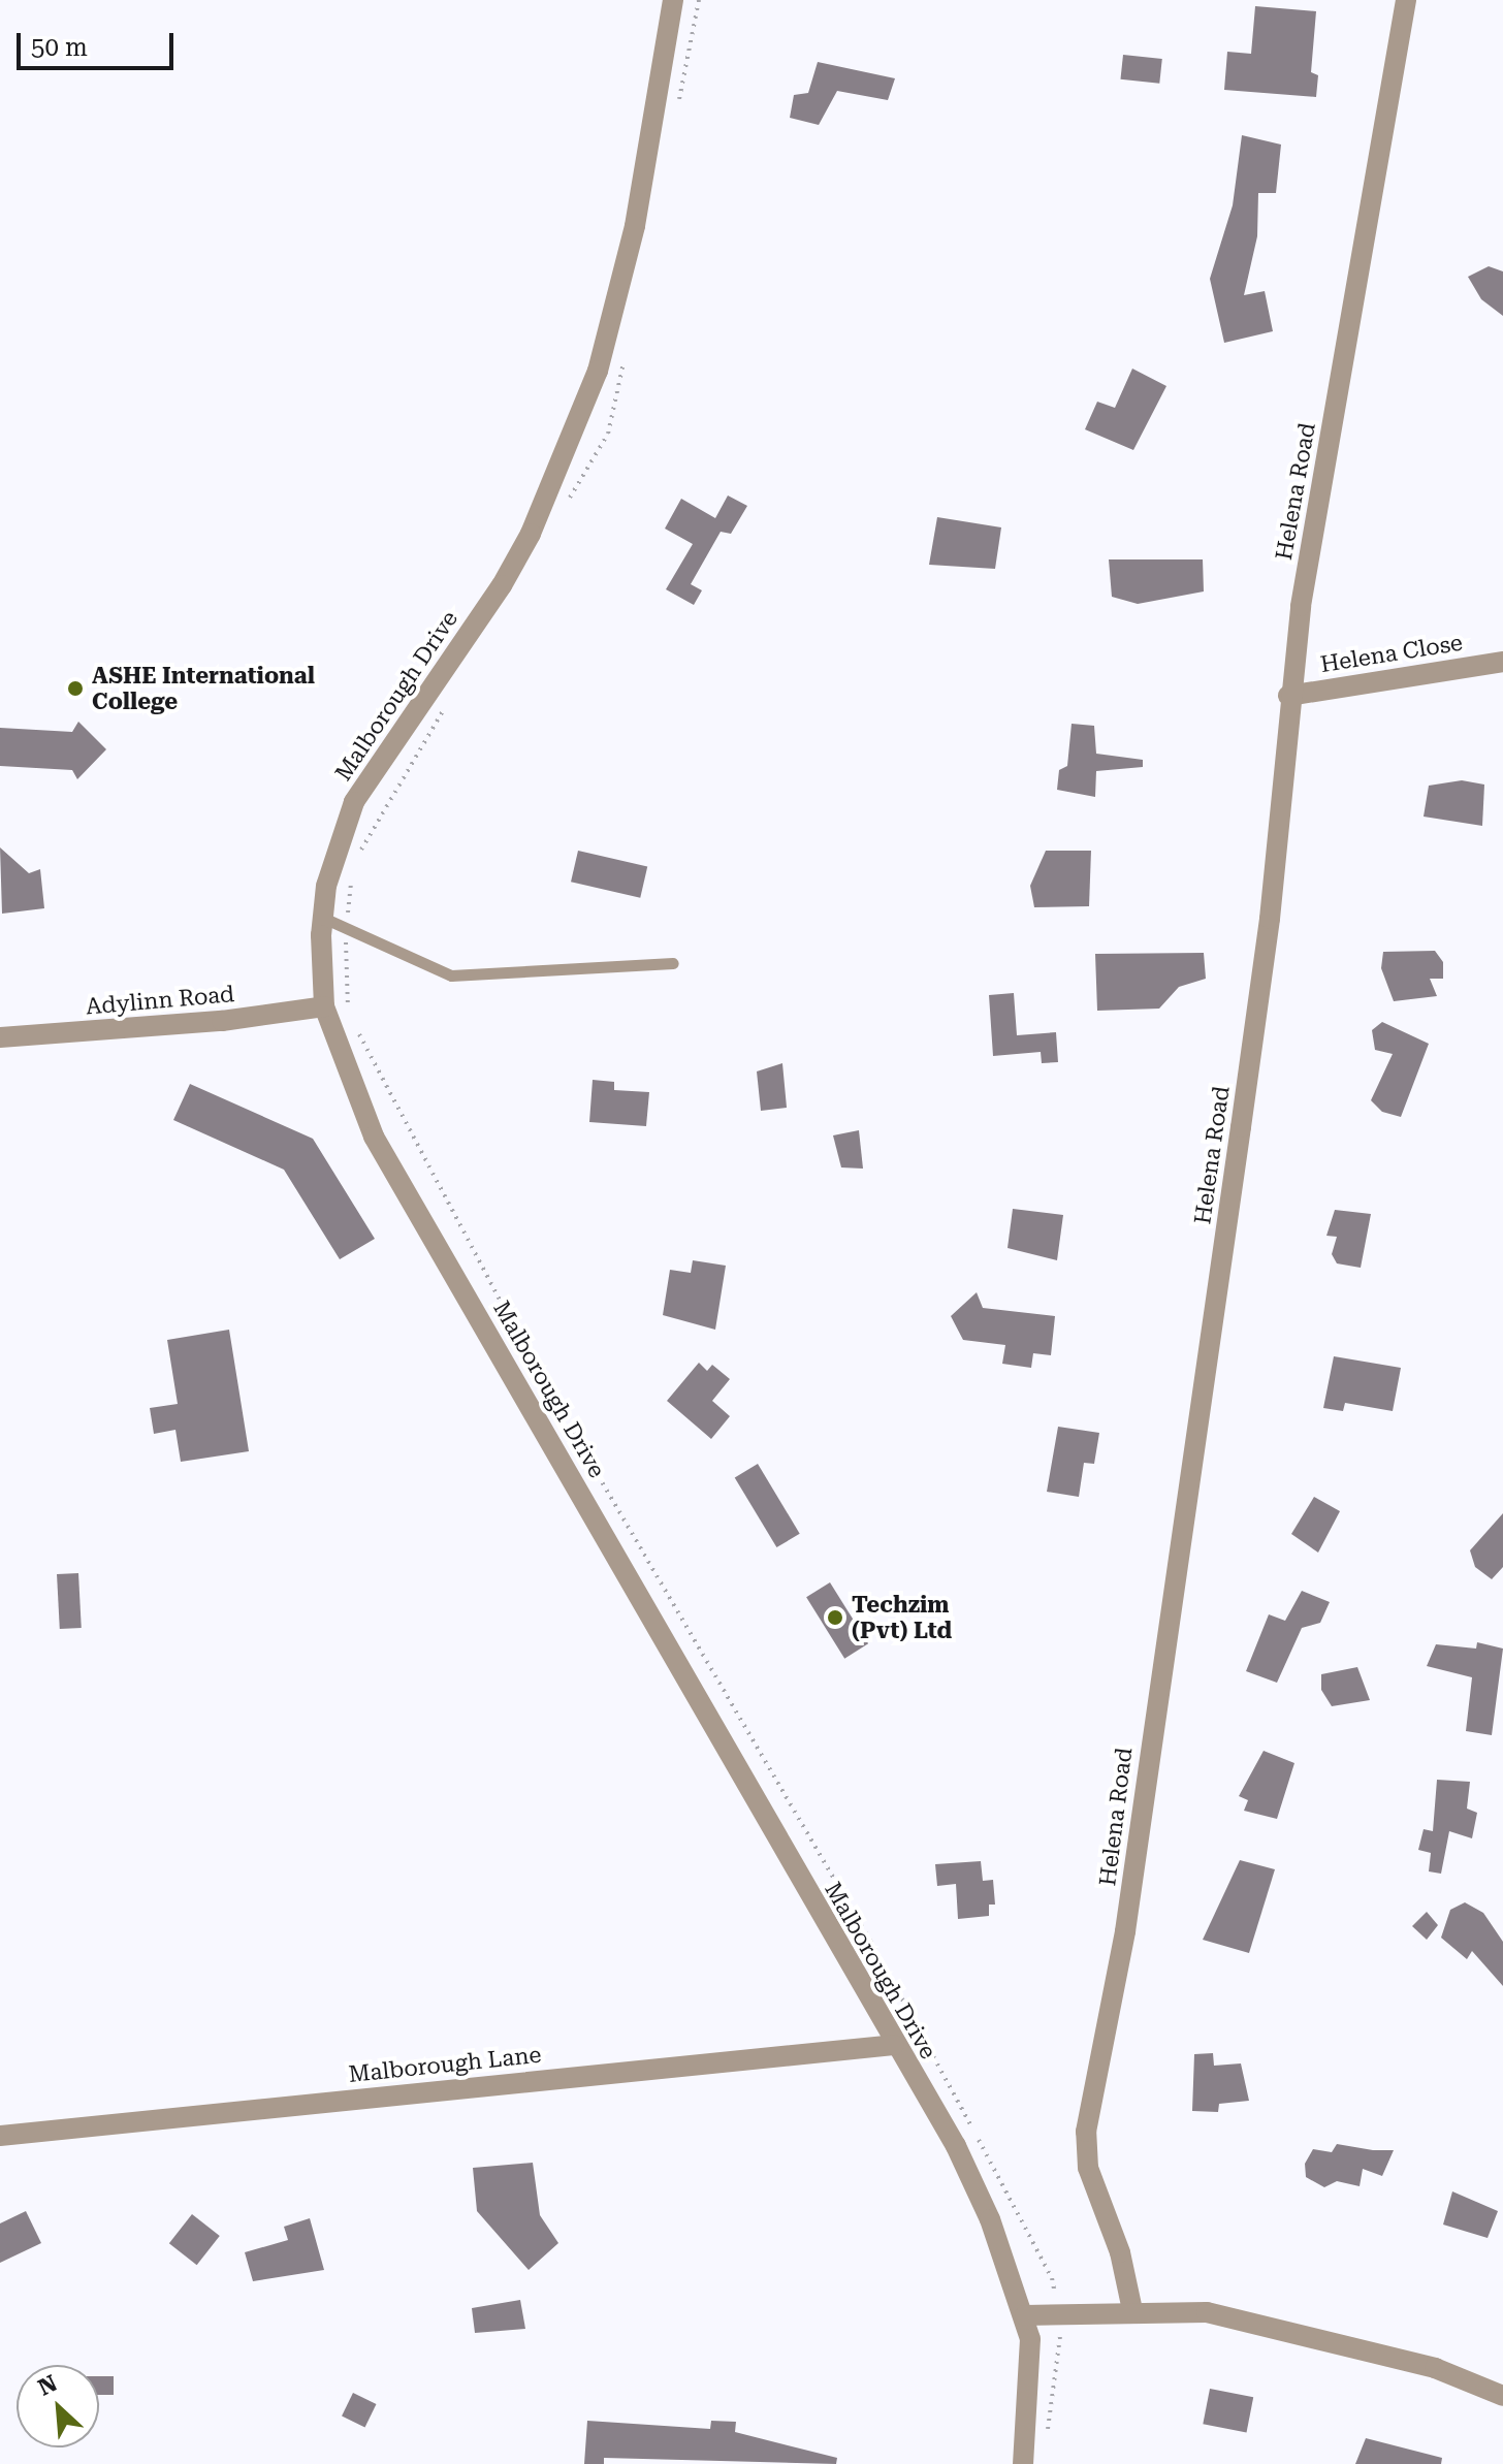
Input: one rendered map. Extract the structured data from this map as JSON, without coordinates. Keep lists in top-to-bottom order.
{
  "streets": {
    "street": [
      "Helena Road",
      "Helena Close",
      "Malborough Drive",
      "Adylinn Road",
      "Malborough Lane"
    ]
  },
  "crossings": [
    ["Helena Road", "Helena Close"],
    ["Malborough Drive", "Adylinn Road"],
    ["Malborough Drive", "Malborough Lane"]
  ],
  "places": ["ASHE International College", "Techzim (Pvt) Ltd"],
  "scale_bar": "50 m",
  "north": "top left"
}
